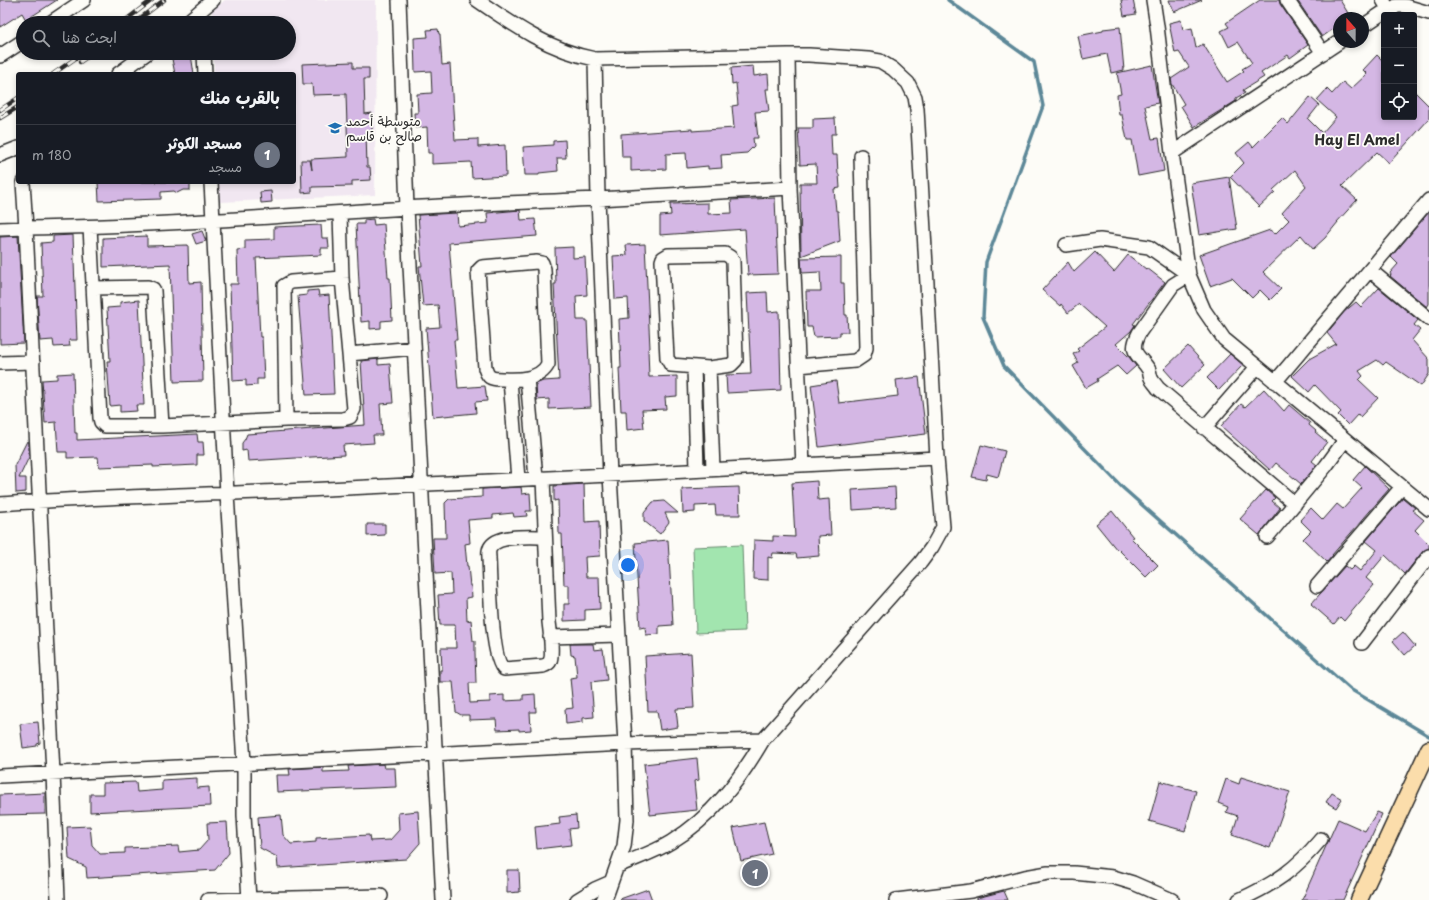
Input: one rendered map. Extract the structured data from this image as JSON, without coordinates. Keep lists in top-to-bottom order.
{
  "districts": ["Hay El Amel"],
  "places": {
    "school or university": ["متوسطة أحمد صالح بن قاسم"]
  },
  "north": "top",
  "page": {
    "map_buttons": ["+", "−"],
    "search": "ابحث هنا",
    "heading": "بالقرب منك",
    "list": [
      {
        "mark": "1",
        "name": "مسجد الكوثر",
        "note": "مسجد",
        "value": "180 m"
      }
    ],
    "pins": "1"
  }
}
